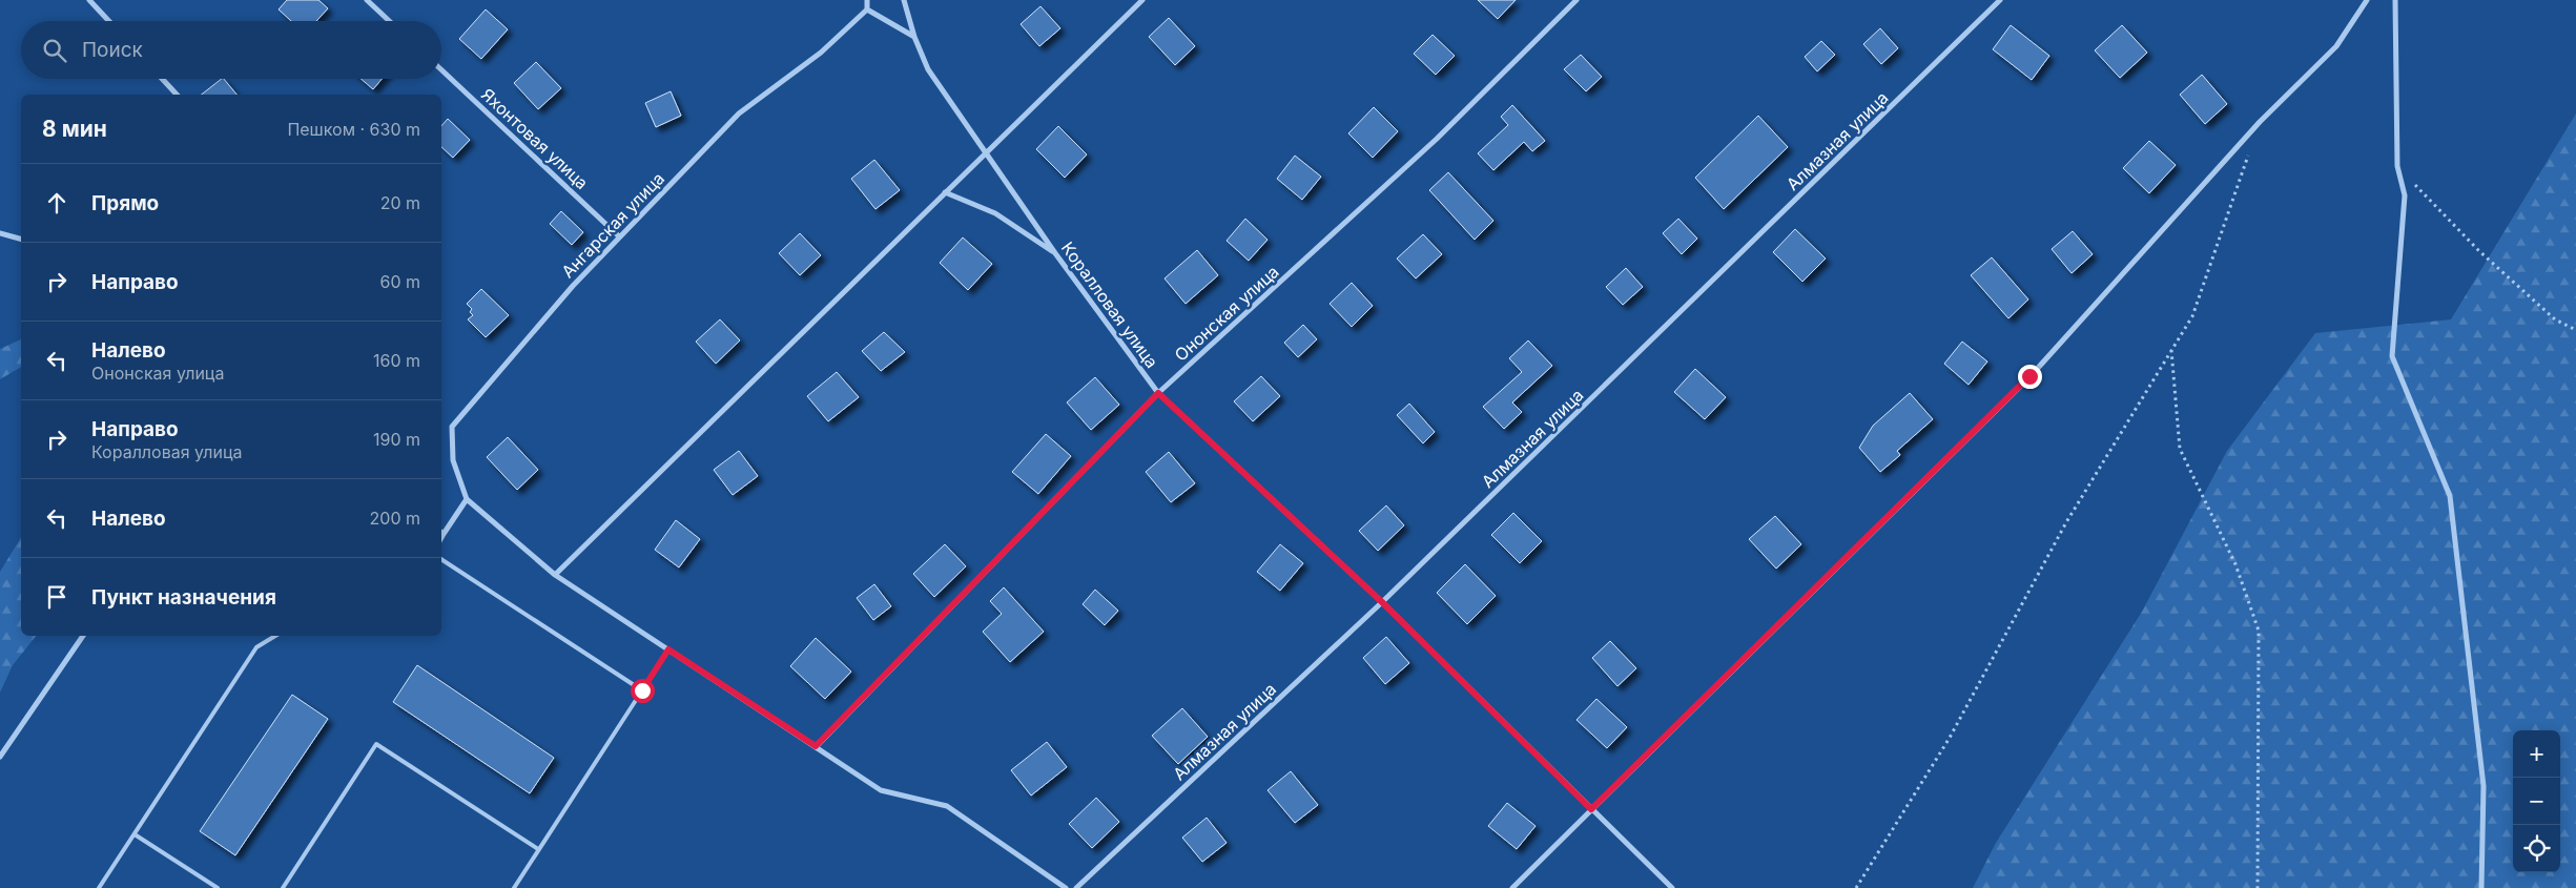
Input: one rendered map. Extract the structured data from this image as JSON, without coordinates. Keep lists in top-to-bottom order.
{
  "streets": {
    "street": [
      "Яхонтовая улица",
      "Алмазная улица",
      "Ангарская улица",
      "Коралловая улица",
      "Ононская улица"
    ]
  },
  "crossings": [
    ["Яхонтовая улица", "Ангарская улица"],
    ["Алмазная улица", "Коралловая улица"],
    ["Коралловая улица", "Ононская улица"]
  ],
  "page": {
    "search": "Поиск",
    "heading": ["8 мин", "Пешком · 630 m"],
    "list": [
      ["Прямо", "20 m"],
      ["Направо", "60 m"],
      ["Налево", "Ононская улица", "160 m"],
      ["Направо", "Коралловая улица", "190 m"],
      ["Налево", "200 m"],
      "Пункт назначения"
    ],
    "map_buttons": ["+", "−"]
  }
}
